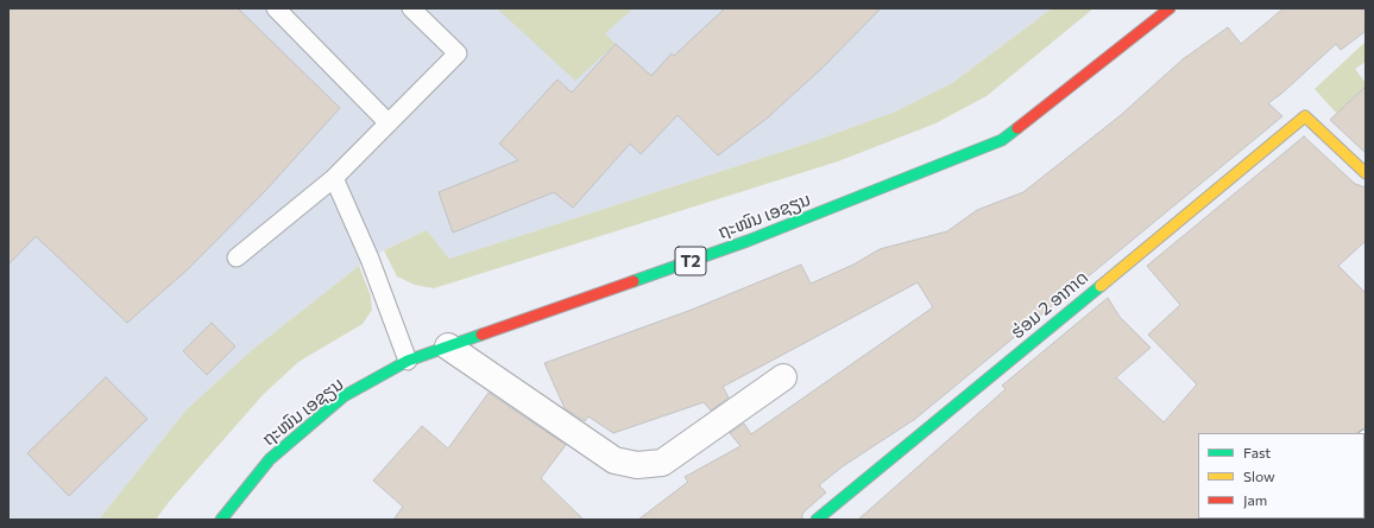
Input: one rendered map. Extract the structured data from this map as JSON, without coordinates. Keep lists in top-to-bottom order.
{
  "streets": {
    "main road": ["ຖະໜົນ ເອຊຽນ", "T2", "ຮ່ອມ 2 ອາກາດ"]
  },
  "legend": ["Fast", "Slow", "Jam"]
}
